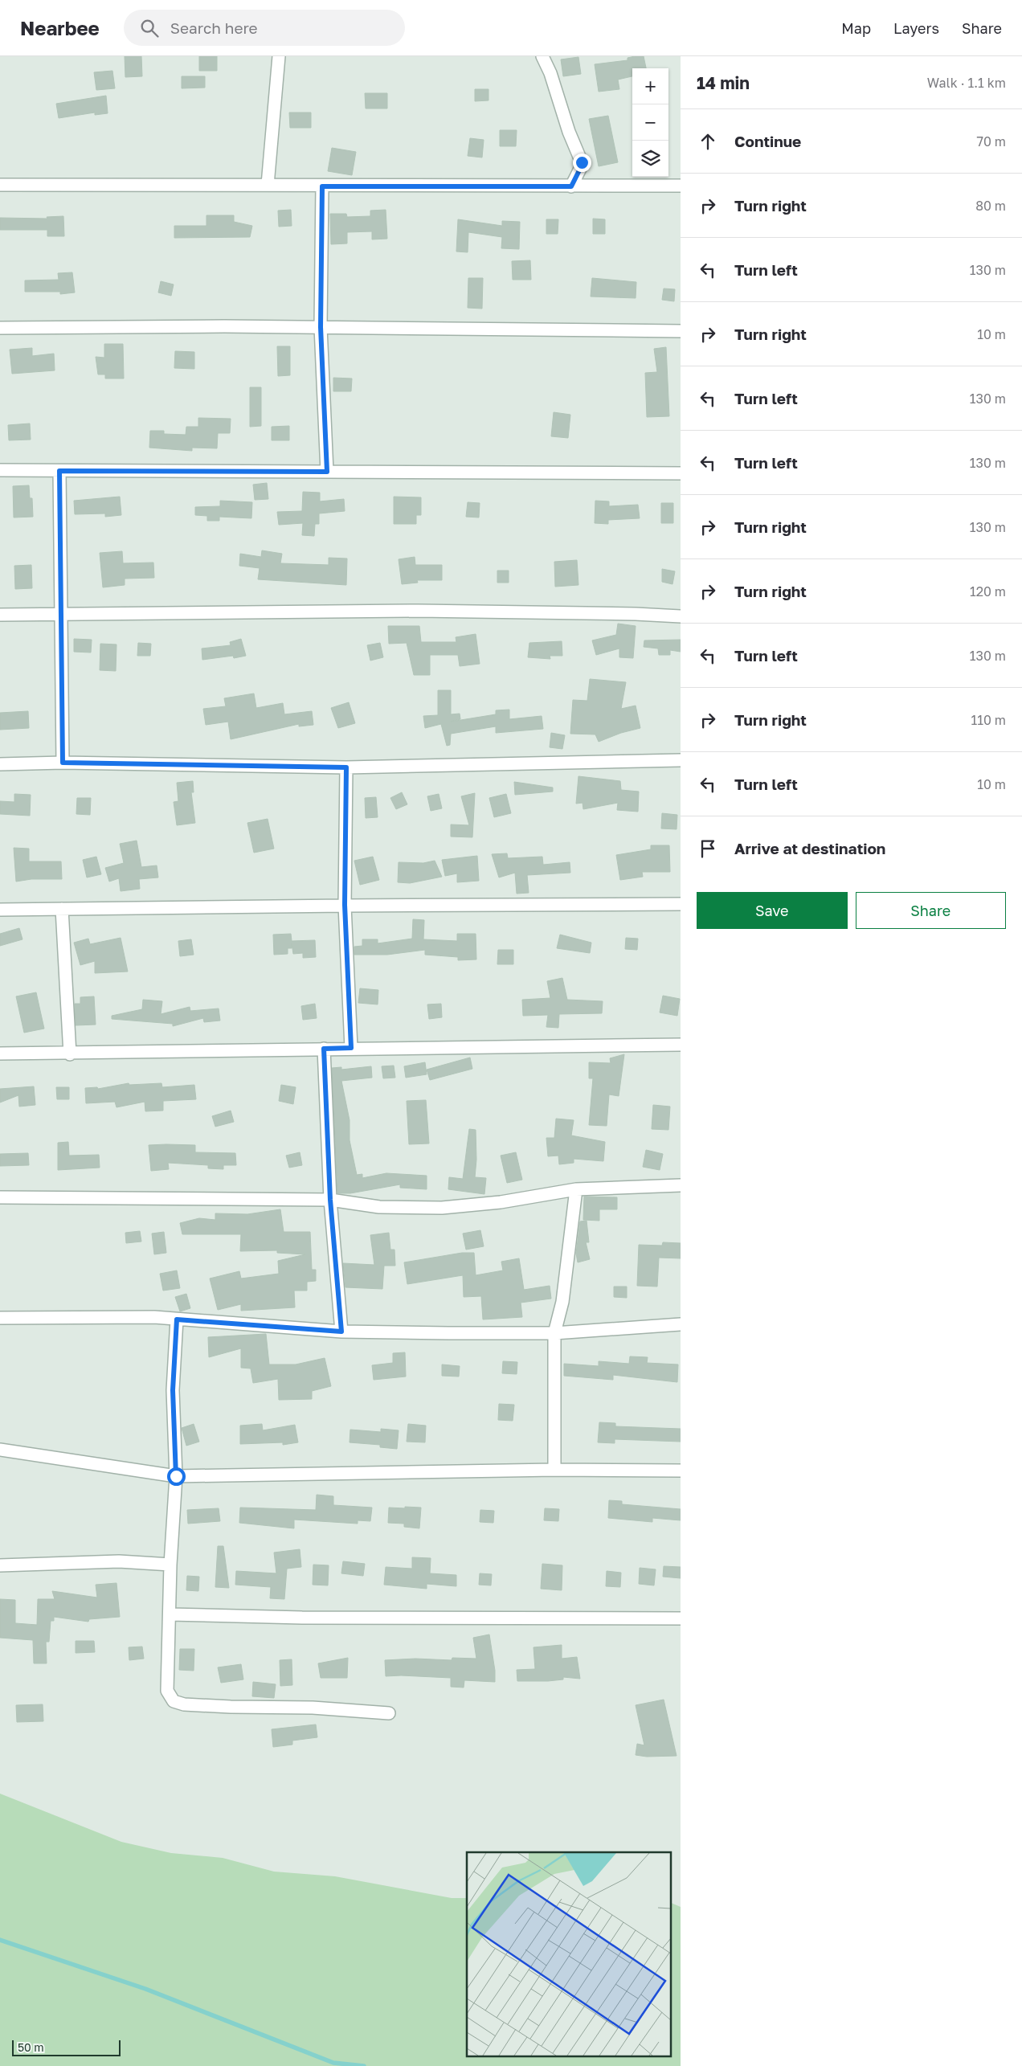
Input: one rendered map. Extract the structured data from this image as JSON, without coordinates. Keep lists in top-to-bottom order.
{
  "scale_bar": "50 m",
  "page": {
    "header": "Nearbee",
    "search": "Search here",
    "nav": ["Map", "Layers", "Share"],
    "heading": ["14 min", "Walk · 1.1 km"],
    "map_buttons": ["+", "−"],
    "list": [
      ["Continue", "70 m"],
      ["Turn right", "80 m"],
      ["Turn left", "130 m"],
      ["Turn right", "10 m"],
      ["Turn left", "130 m"],
      ["Turn left", "130 m"],
      ["Turn right", "130 m"],
      ["Turn right", "120 m"],
      ["Turn left", "130 m"],
      ["Turn right", "110 m"],
      ["Turn left", "10 m"],
      "Arrive at destination"
    ],
    "buttons": ["Save", "Share"],
    "scale": "50 m"
  }
}
